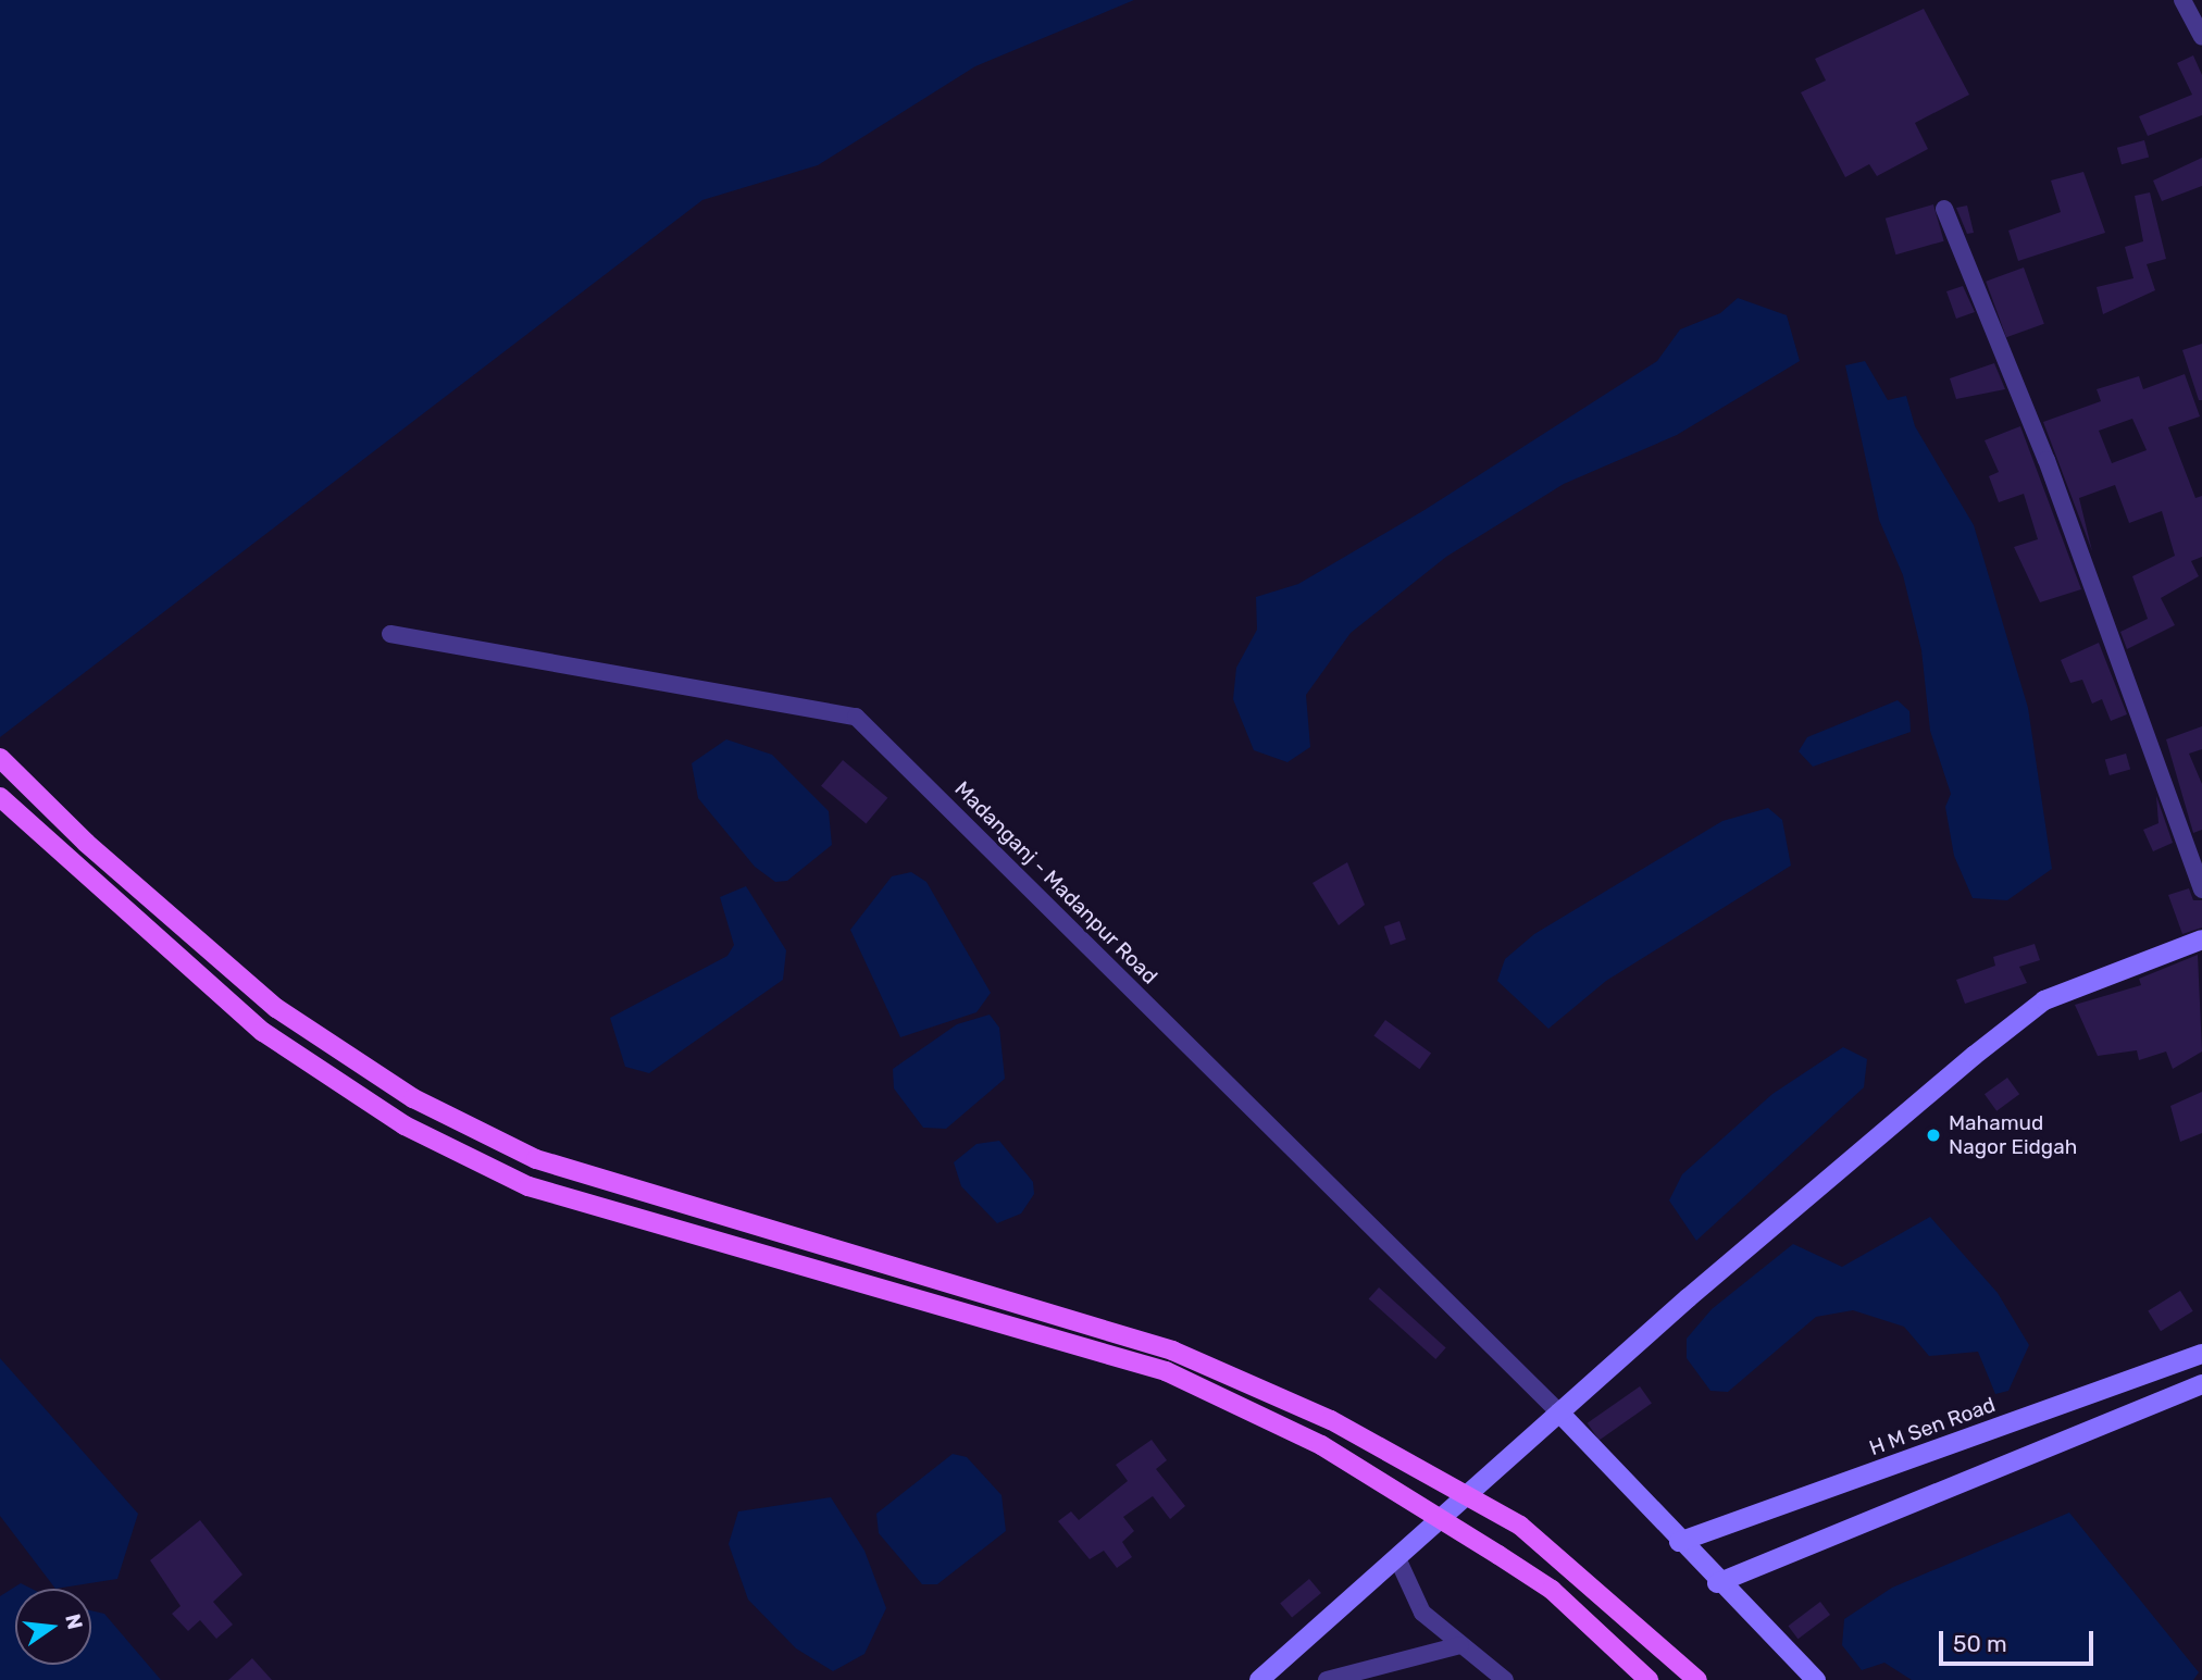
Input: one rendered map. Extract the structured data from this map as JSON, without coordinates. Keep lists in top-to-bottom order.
{
  "streets": {
    "street": ["Madanganj - Madanpur Road", "H M Sen Road"]
  },
  "places": ["Mahamud Nagor Eidgah"],
  "scale_bar": "50 m",
  "north": "right"
}
